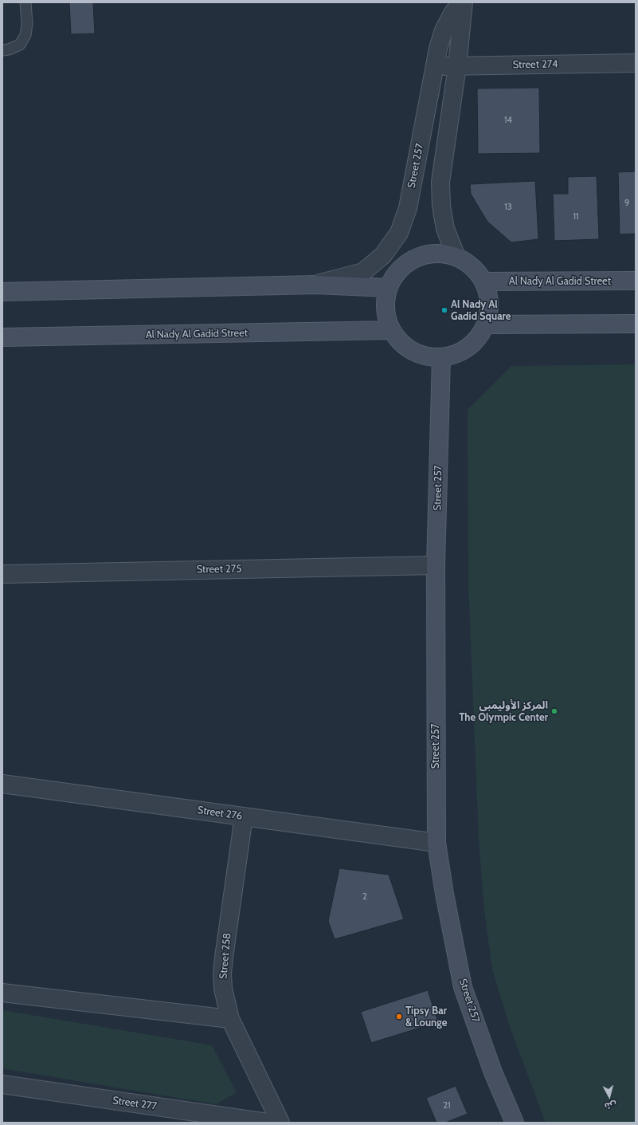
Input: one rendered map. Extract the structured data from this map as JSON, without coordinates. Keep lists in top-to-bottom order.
{
  "streets": {
    "street": [
      "Street 274",
      "Street 257",
      "Al Nady Al Gadid Street",
      "Street 275",
      "Street 276",
      "Street 258",
      "Street 277"
    ]
  },
  "crossings": [
    ["Street 274", "Street 257"],
    ["Street 257", "Al Nady Al Gadid Street"],
    ["Street 257", "Street 275"],
    ["Street 257", "Street 276"],
    ["Street 276", "Street 258"]
  ],
  "places": ["Al Nady Al Gadid Square", "المركز الأوليمبى The Olympic Center", "Tipsy Bar & Lounge"],
  "house_numbers": [
    "14",
    "9",
    "13",
    "11",
    "2",
    "21"
  ],
  "north": "bottom"
}
